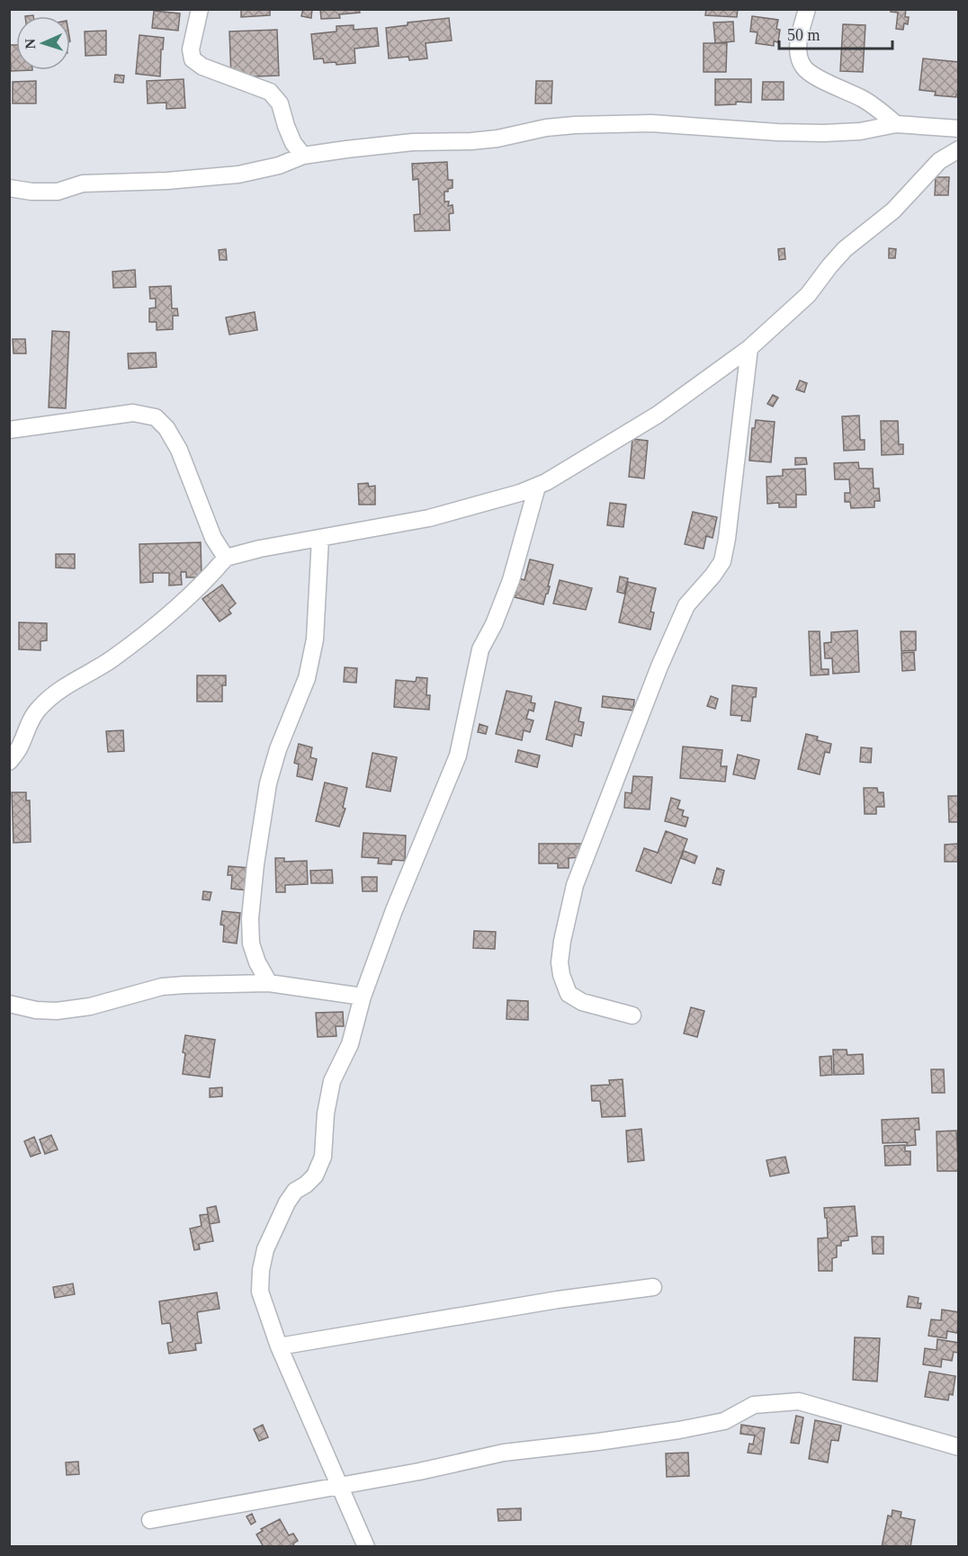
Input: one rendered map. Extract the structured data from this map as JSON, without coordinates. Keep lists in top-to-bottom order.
{
  "scale_bar": "50 m",
  "north": "left"
}
